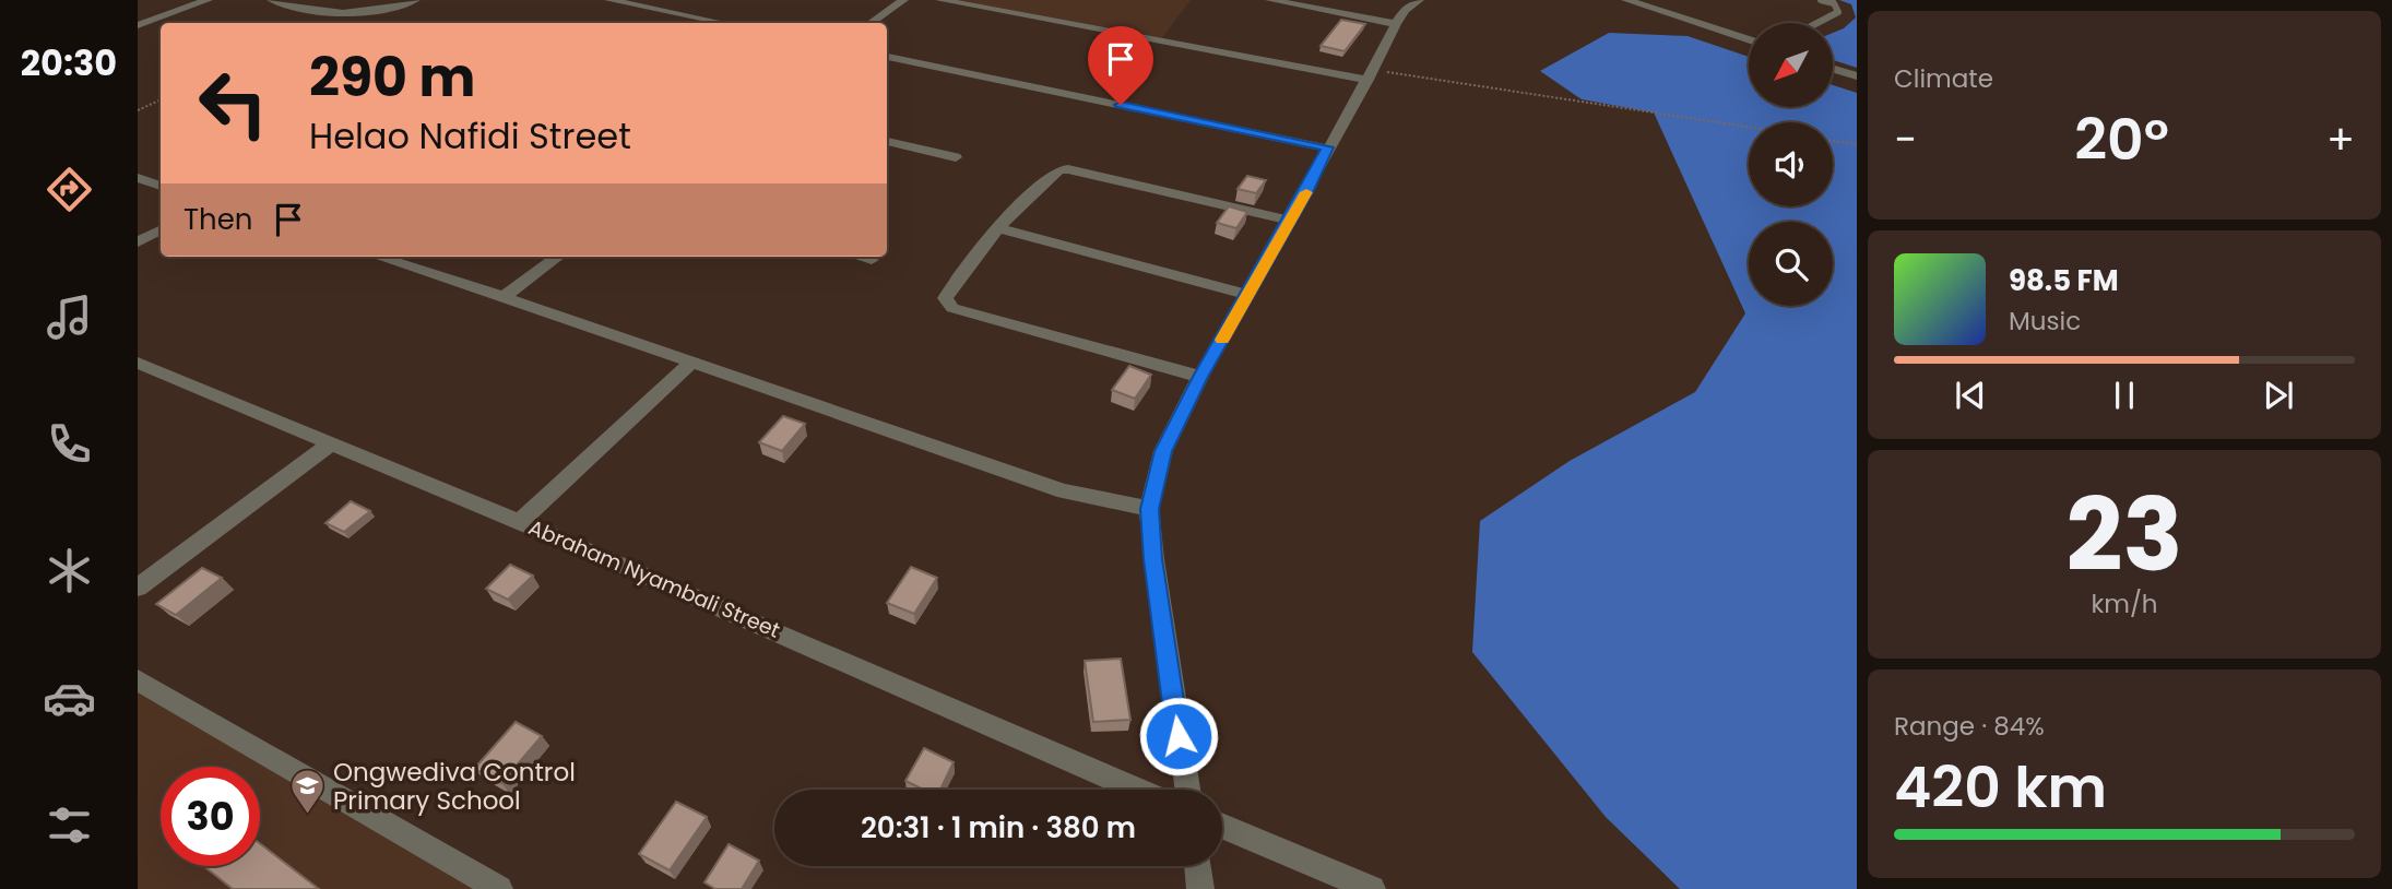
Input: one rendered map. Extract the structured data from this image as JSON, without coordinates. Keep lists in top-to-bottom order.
{
  "streets": {
    "street": ["Abraham Nyambali Street"]
  },
  "places": {
    "school or university": ["Ongwediva Control Primary School"]
  },
  "north": "bottom left",
  "page": {
    "tabs": "20:30",
    "tile": [
      "Climate",
      ["23", "km/h"],
      ["Range · 84%", "420 km"]
    ],
    "turn": ["290 m", "Helao Nafidi Street"],
    "heat": ["−", "20°", "+"],
    "then": "Then",
    "song": ["98.5 FM", "Music"],
    "limit": "30",
    "trip": "20:31 · 1 min · 380 m"
  }
}
